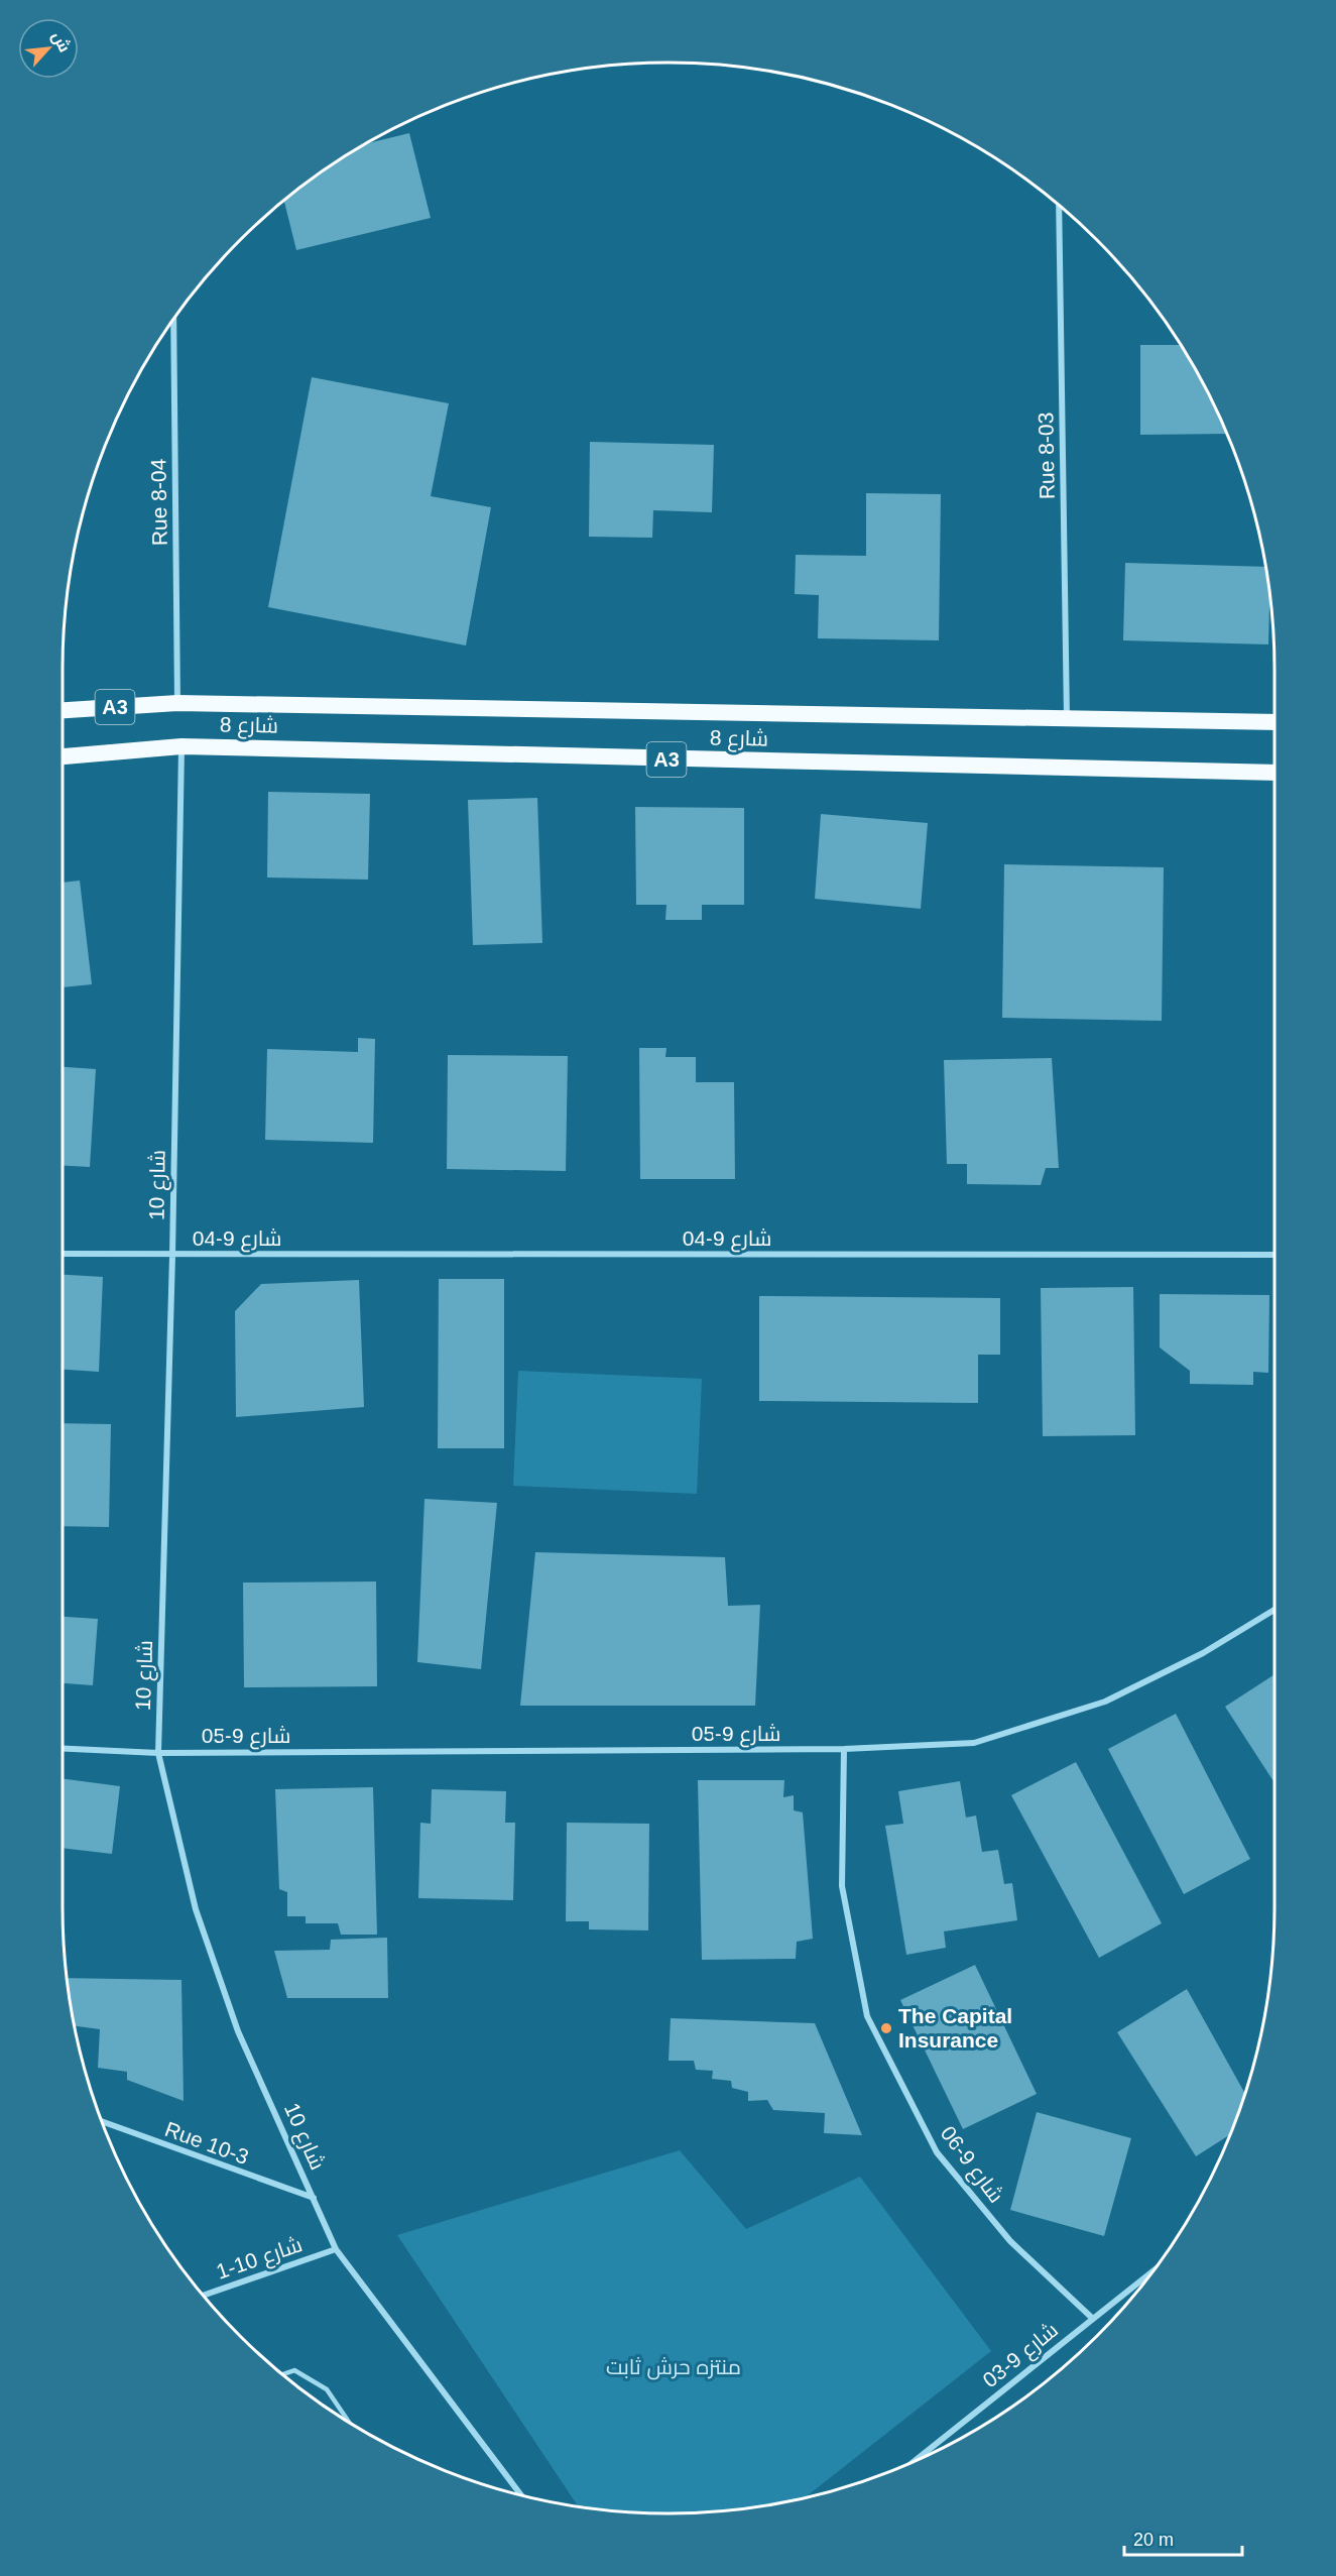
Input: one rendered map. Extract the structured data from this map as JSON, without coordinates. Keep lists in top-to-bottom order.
{
  "streets": {
    "highway": ["A3", "شارع 8"],
    "street": [
      "Rue 8-03",
      "Rue 8-04",
      "شارع 10",
      "شارع 9-04",
      "شارع 9-05",
      "Rue 10-3",
      "شارع 9-06",
      "شارع 10-1",
      "شارع 9-03"
    ]
  },
  "crossings": [
    ["Rue 8-03", "شارع 8"],
    ["Rue 8-04", "شارع 8"],
    ["شارع 8", "شارع 10"],
    ["شارع 10", "شارع 9-04"],
    ["شارع 10", "شارع 9-05"],
    ["شارع 10", "Rue 10-3"],
    ["شارع 10", "شارع 10-1"],
    ["شارع 9-05", "شارع 9-06"],
    ["شارع 9-06", "شارع 9-03"]
  ],
  "parks": ["منتزه حرش ثابت"],
  "places": ["The Capital Insurance"],
  "scale_bar": "20 m",
  "north": "top right"
}
